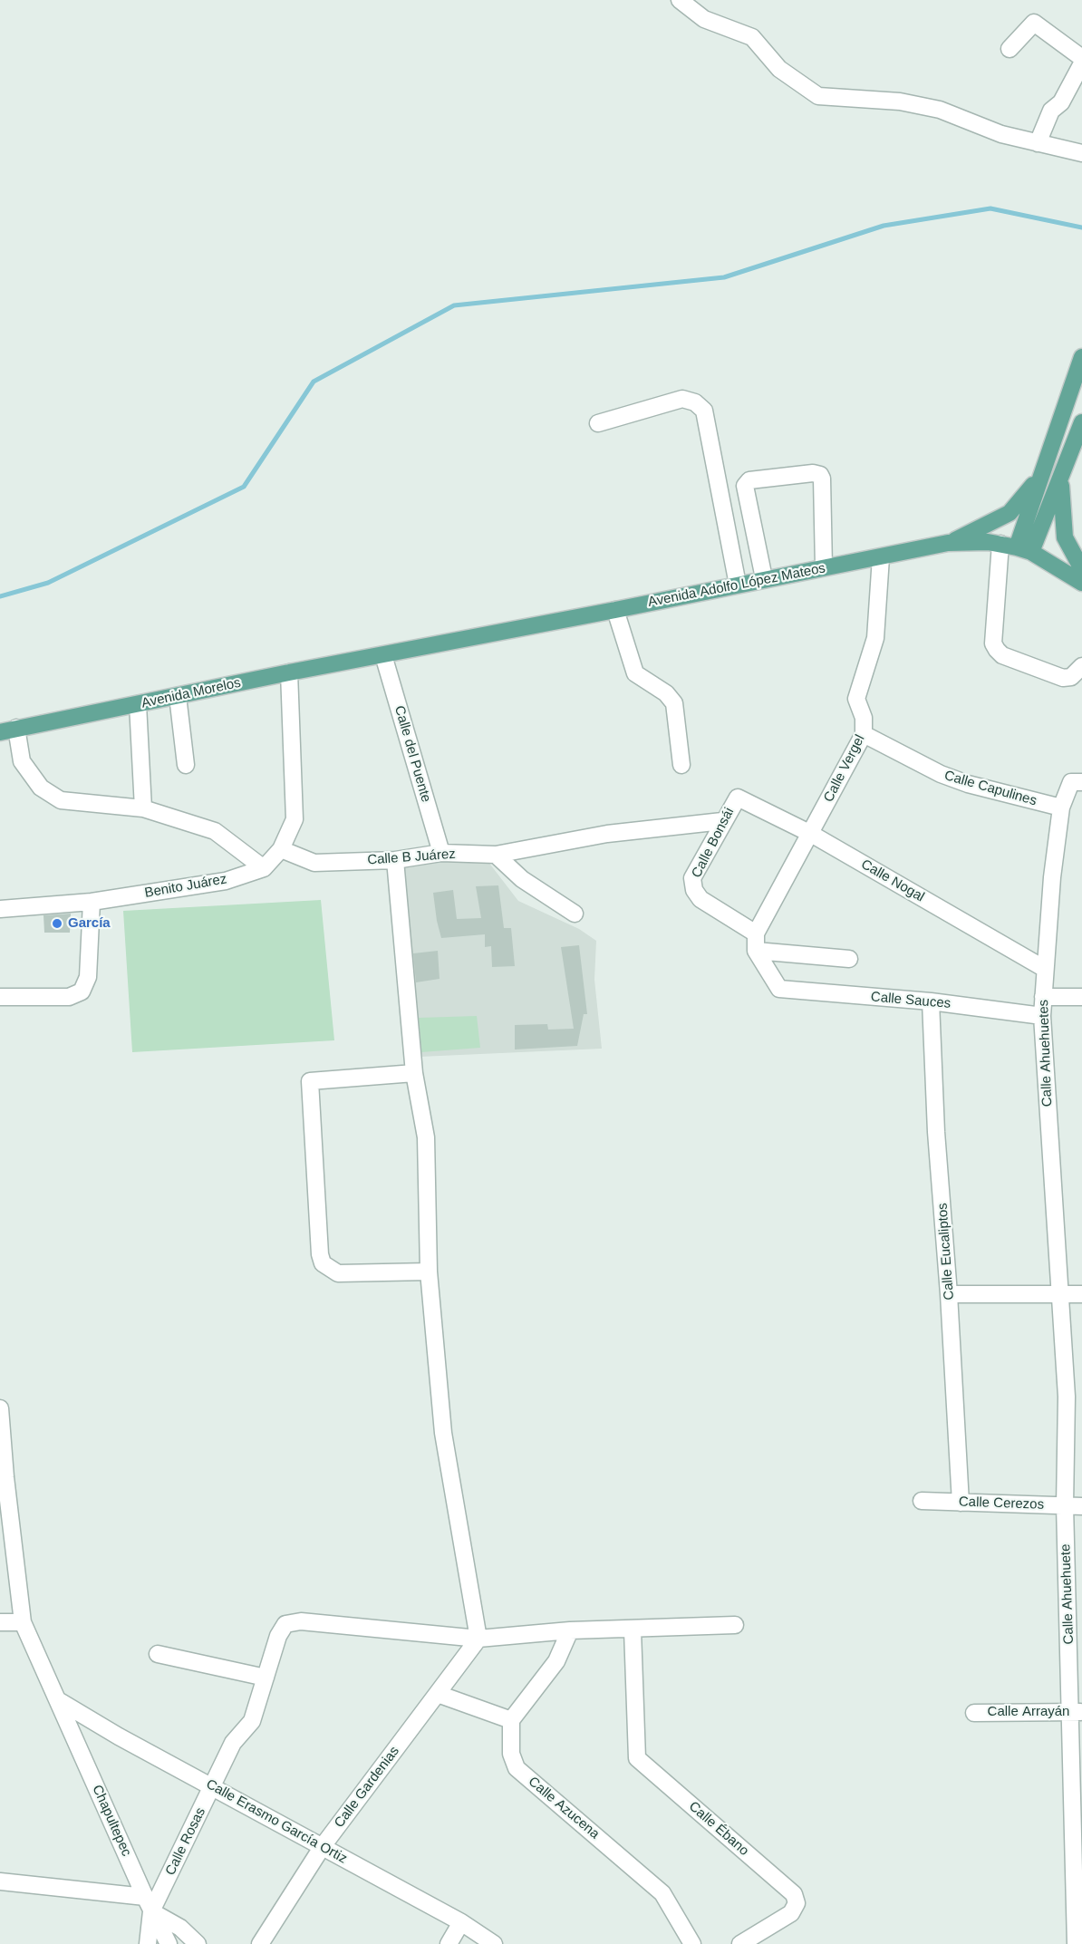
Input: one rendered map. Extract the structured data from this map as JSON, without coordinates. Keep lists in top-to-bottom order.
{
  "streets": {
    "main road": ["Avenida Adolfo López Mateos", "Avenida Morelos"],
    "street": [
      "Calle del Puente",
      "Calle Vergel",
      "Calle Capulines",
      "Calle Bonsái",
      "Calle B Juárez",
      "Calle Nogal",
      "Benito Juárez",
      "Calle Sauces",
      "Calle Ahuehuetes",
      "Calle Eucaliptos",
      "Calle Cerezos",
      "Calle Ahuehuete",
      "Calle Arrayán",
      "Calle Gardenias",
      "Calle Azucena",
      "Chapultepec",
      "Calle Erasmo García Ortiz",
      "Calle Ébano",
      "Calle Rosas"
    ]
  },
  "crossings": [
    ["Avenida Adolfo López Mateos", "Avenida Morelos"],
    ["Avenida Adolfo López Mateos", "Calle del Puente"],
    ["Avenida Adolfo López Mateos", "Calle Vergel"],
    ["Avenida Morelos", "Calle del Puente"],
    ["Avenida Morelos", "Benito Juárez"],
    ["Calle del Puente", "Calle B Juárez"],
    ["Calle Vergel", "Calle Capulines"],
    ["Calle Vergel", "Calle Bonsái"],
    ["Calle Vergel", "Calle Nogal"],
    ["Calle Capulines", "Calle Ahuehuetes"],
    ["Calle Bonsái", "Calle B Juárez"],
    ["Calle Bonsái", "Calle Nogal"],
    ["Calle B Juárez", "Benito Juárez"],
    ["Calle Nogal", "Calle Ahuehuetes"],
    ["Calle Sauces", "Calle Ahuehuetes"],
    ["Calle Sauces", "Calle Eucaliptos"],
    ["Calle Ahuehuetes", "Calle Ahuehuete"],
    ["Calle Eucaliptos", "Calle Cerezos"],
    ["Calle Cerezos", "Calle Ahuehuete"],
    ["Calle Ahuehuete", "Calle Arrayán"],
    ["Calle Gardenias", "Calle Erasmo García Ortiz"],
    ["Calle Gardenias", "Calle Rosas"],
    ["Chapultepec", "Calle Erasmo García Ortiz"],
    ["Chapultepec", "Calle Rosas"],
    ["Calle Erasmo García Ortiz", "Calle Rosas"]
  ],
  "places": ["García"]
}
